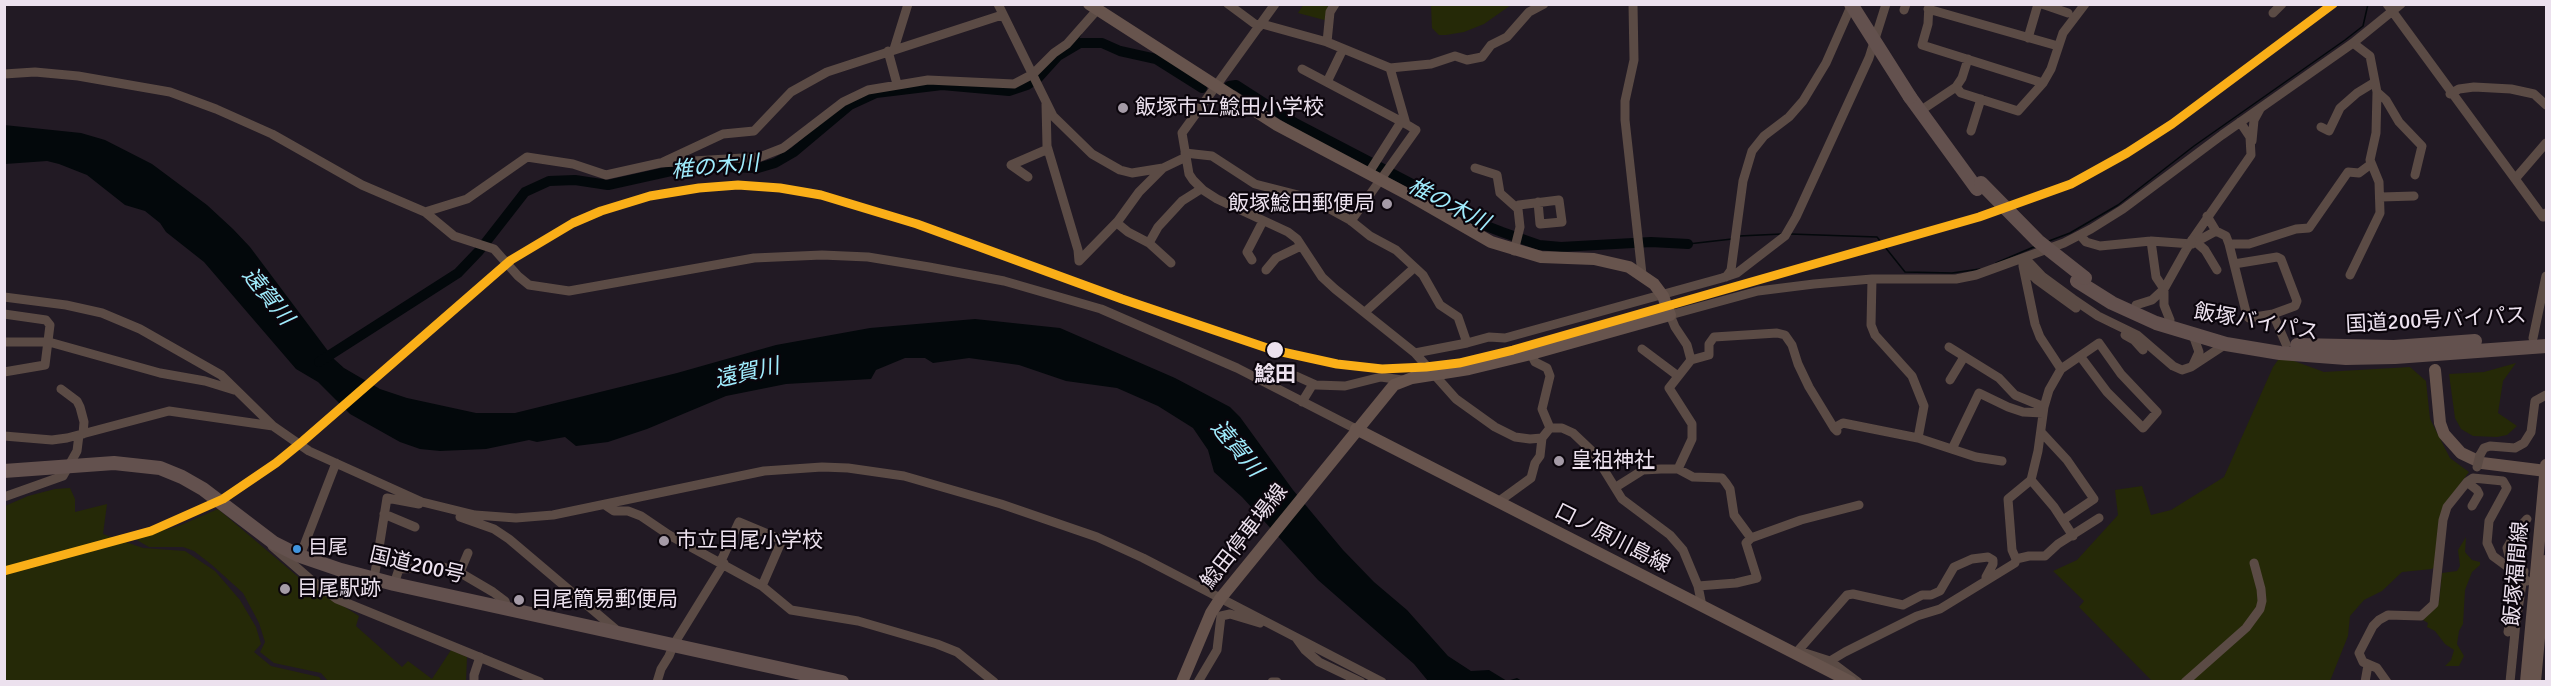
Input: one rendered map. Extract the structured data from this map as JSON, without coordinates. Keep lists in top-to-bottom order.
{
  "streets": {
    "highway": ["国道200号バイパス", "飯塚バイパス", "国道200号"],
    "main road": ["鯰田停車場線", "口ノ原川島線", "飯塚福間線"]
  },
  "crossings": [
    ["国道200号バイパス", "飯塚バイパス"],
    ["鯰田停車場線", "口ノ原川島線"]
  ],
  "water": ["椎の木川", "遠賀川"],
  "places": [
    "飯塚市立鯰田小学校",
    "飯塚鯰田郵便局",
    "鯰田",
    "皇祖神社",
    "市立目尾小学校",
    "目尾",
    "目尾駅跡",
    "目尾簡易郵便局"
  ]
}
